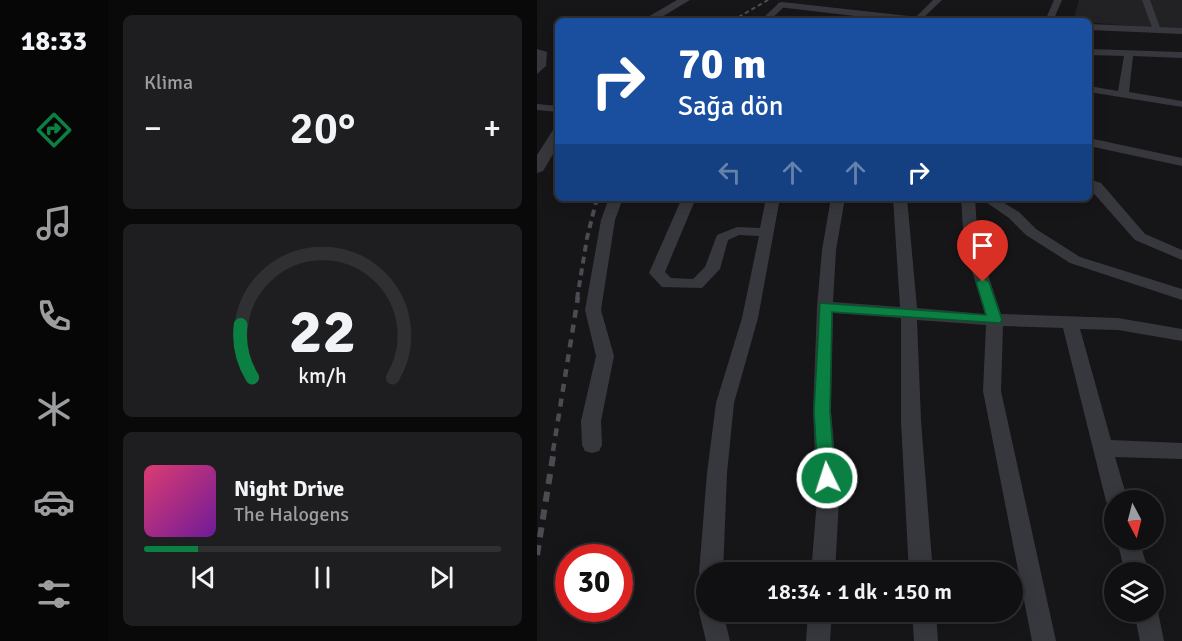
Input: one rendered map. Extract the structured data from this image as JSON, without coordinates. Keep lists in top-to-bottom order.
{
  "north": "bottom",
  "page": {
    "tabs": "18:33",
    "tile": "Klima",
    "turn": ["70 m", "Sağa dön"],
    "heat": ["−", "20°", "+"],
    "song": ["Night Drive", "The Halogens"],
    "limit": "30",
    "trip": "18:34 · 1 dk · 150 m",
    "gauge": ["22", "km/h"]
  }
}
